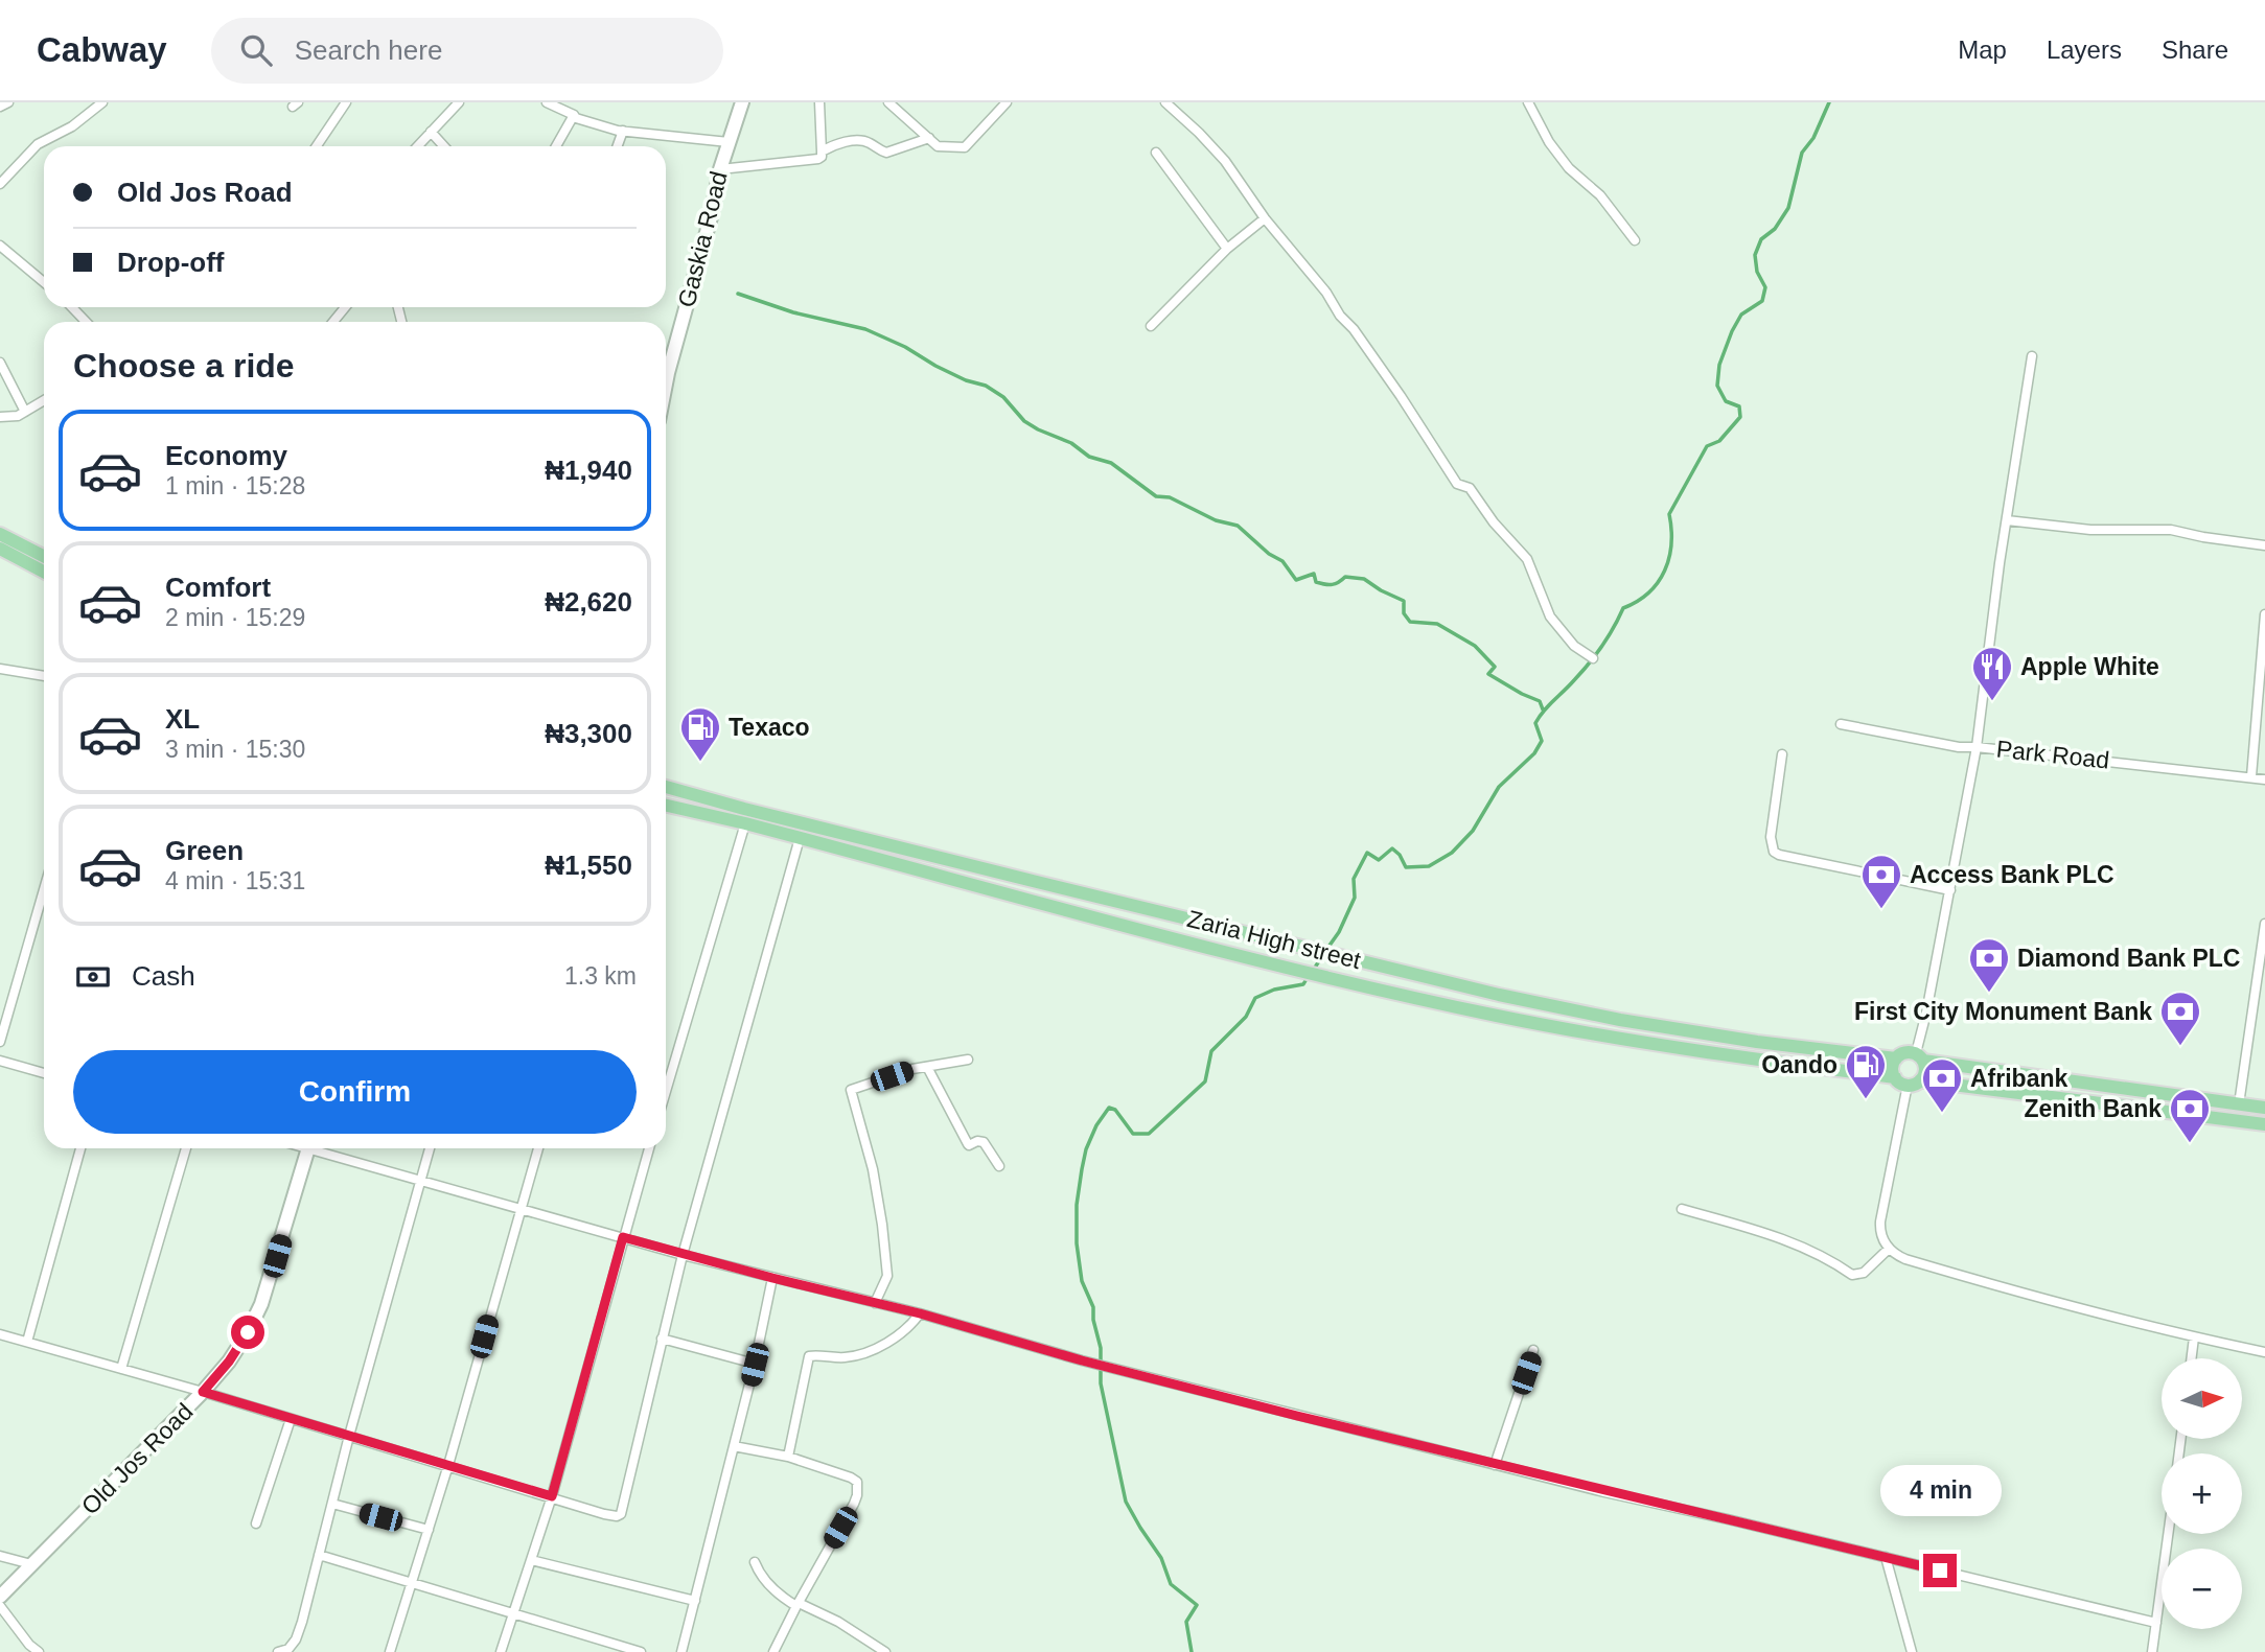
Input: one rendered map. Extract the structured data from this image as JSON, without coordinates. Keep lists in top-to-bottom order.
{
  "streets": {
    "main road": ["Gaskia Road", "Zaria High street", "Old Jos Road"],
    "street": ["Park Road"]
  },
  "crossings": [
    ["Park Road", "Zaria High street"]
  ],
  "places": {
    "restaurant": ["Apple White"],
    "fuel station": ["Texaco", "Oando"],
    "bank": [
      "Access Bank PLC",
      "Diamond Bank PLC",
      "First City Monument Bank",
      "Afribank",
      "Zenith Bank"
    ]
  },
  "north": "right",
  "page": {
    "header": "Cabway",
    "search": "Search here",
    "nav": ["Map", "Layers", "Share"],
    "banner": ["Old Jos Road", "Drop-off"],
    "heading": "Choose a ride",
    "list": [
      {
        "name": "Economy",
        "note": "1 min · 15:28",
        "value": "₦1,940"
      },
      {
        "name": "Comfort",
        "note": "2 min · 15:29",
        "value": "₦2,620"
      },
      {
        "name": "XL",
        "note": "3 min · 15:30",
        "value": "₦3,300"
      },
      {
        "name": "Green",
        "note": "4 min · 15:31",
        "value": "₦1,550"
      }
    ],
    "pay": ["Cash", "1.3 km"],
    "buttons": "Confirm",
    "map_buttons": ["+", "−"],
    "bubble": "4 min"
  }
}
